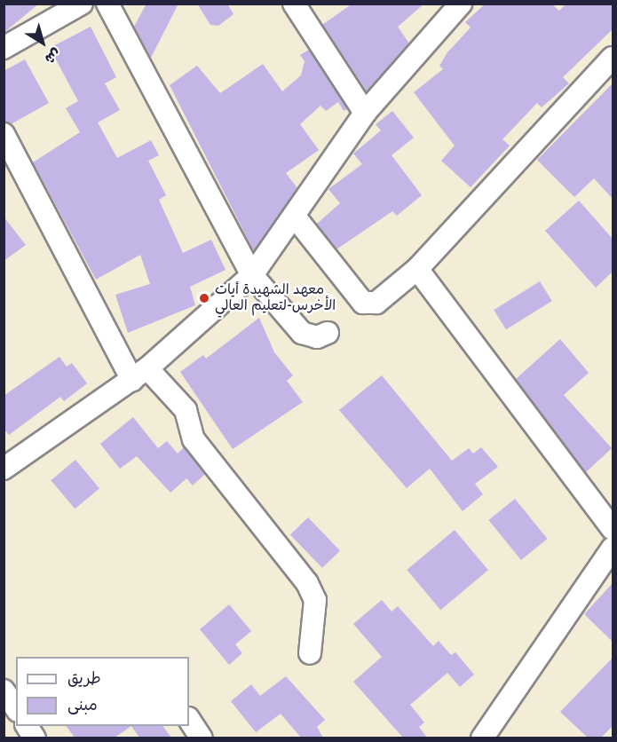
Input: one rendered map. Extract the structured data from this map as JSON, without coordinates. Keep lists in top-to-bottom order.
{
  "places": ["معهد الشهيدة أيات الأخرس-لتعليم العالي"],
  "legend": ["طريق", "مبنى"],
  "north": "bottom right"
}
